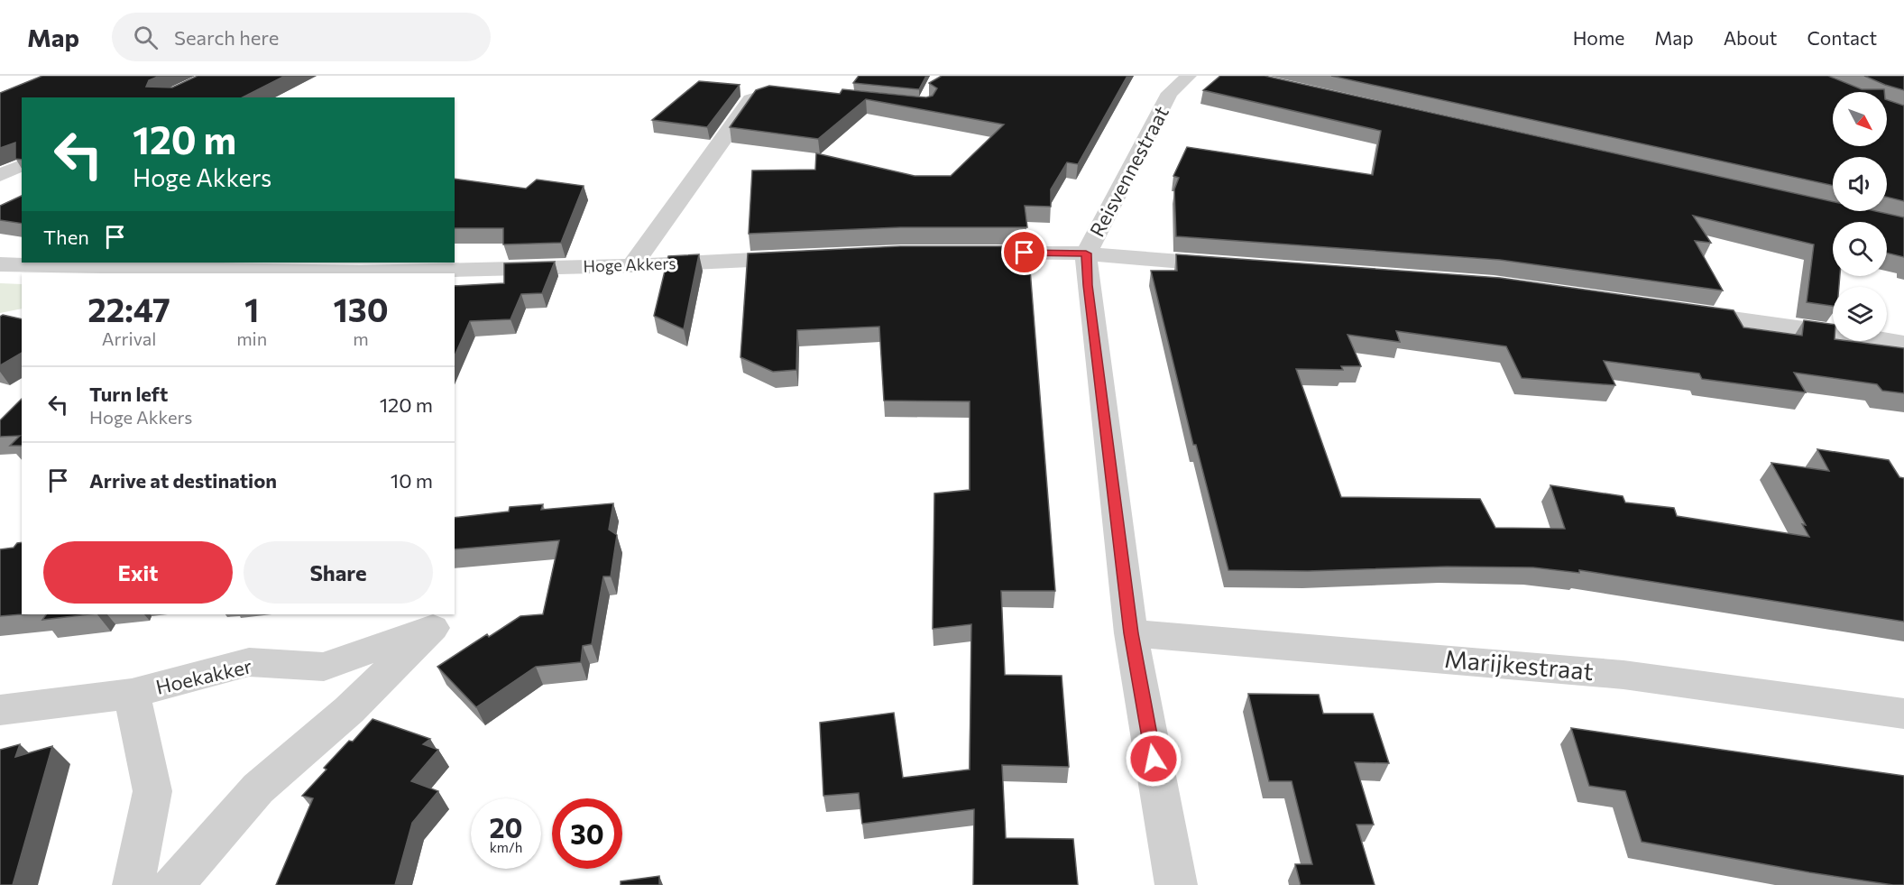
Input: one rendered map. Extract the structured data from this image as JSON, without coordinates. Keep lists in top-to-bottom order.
{
  "streets": {
    "street": [
      "Reisvennestraat",
      "Hoge Akkers",
      "Marijkestraat",
      "Hoekakker"
    ]
  },
  "crossings": [
    ["Reisvennestraat", "Marijkestraat"]
  ],
  "north": "bottom right",
  "page": {
    "header": "Map",
    "search": "Search here",
    "nav": [
      "Home",
      "Map",
      "About",
      "Contact"
    ],
    "turn": ["120 m", "Hoge Akkers"],
    "then": "Then",
    "eta": [
      "22:47",
      "Arrival",
      "1",
      "min",
      "130",
      "m"
    ],
    "list": [
      {
        "name": "Turn left",
        "note": "Hoge Akkers",
        "value": "120 m"
      },
      {
        "name": "Arrive at destination",
        "value": "10 m"
      }
    ],
    "buttons": ["Exit", "Share"],
    "speed": "20 km/h",
    "limit": "30"
  }
}
